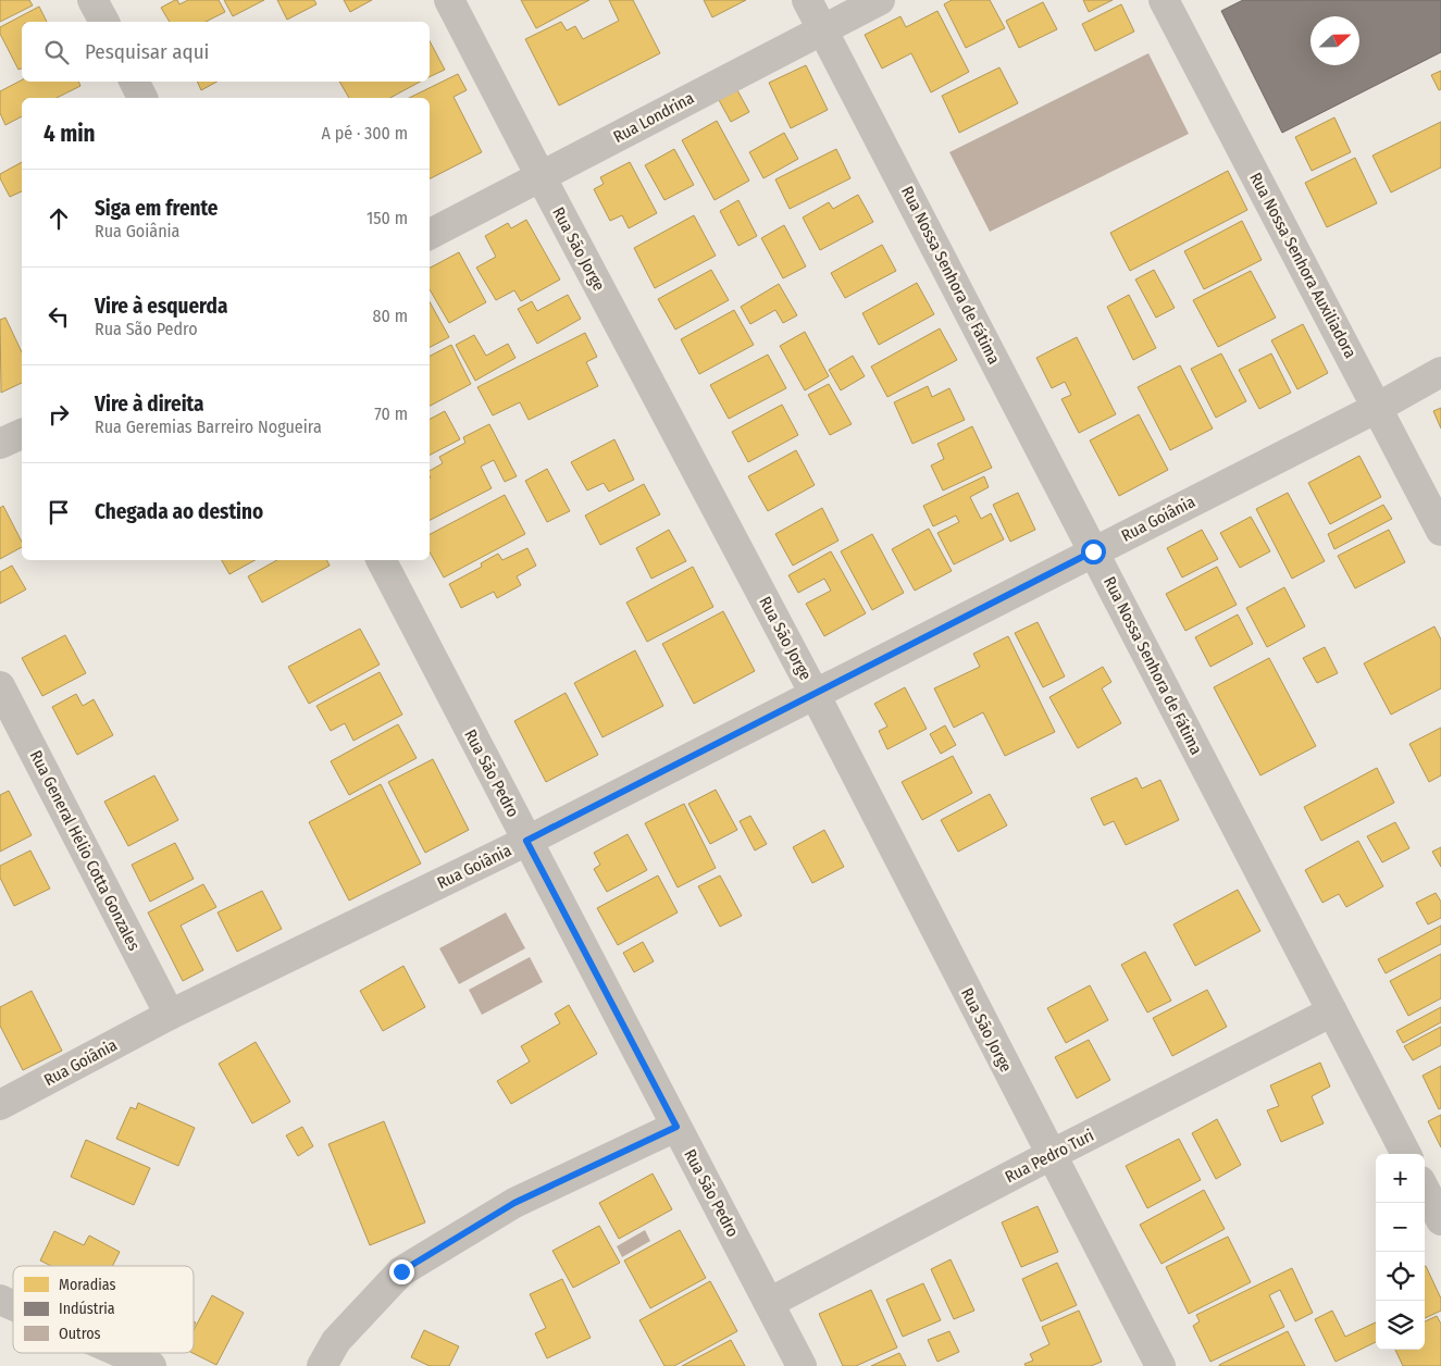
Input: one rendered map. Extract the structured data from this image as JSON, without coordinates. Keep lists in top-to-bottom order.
{
  "streets": {
    "street": [
      "Rua Londrina",
      "Rua São Jorge",
      "Rua Nossa Senhora Auxiliadora",
      "Rua Nossa Senhora de Fátima",
      "Rua Goiânia",
      "Rua São Pedro",
      "Rua General Hélio Cotta Gonzales",
      "Rua Pedro Turi"
    ]
  },
  "crossings": [
    ["Rua Londrina", "Rua São Jorge"],
    ["Rua Londrina", "Rua Nossa Senhora de Fátima"],
    ["Rua São Jorge", "Rua Goiânia"],
    ["Rua São Jorge", "Rua Pedro Turi"],
    ["Rua Nossa Senhora Auxiliadora", "Rua Goiânia"],
    ["Rua Nossa Senhora de Fátima", "Rua Goiânia"],
    ["Rua Nossa Senhora de Fátima", "Rua Pedro Turi"],
    ["Rua Goiânia", "Rua São Pedro"],
    ["Rua Goiânia", "Rua General Hélio Cotta Gonzales"],
    ["Rua São Pedro", "Rua Pedro Turi"]
  ],
  "legend": ["Moradias", "Indústria", "Outros"],
  "north": "right",
  "page": {
    "search": "Pesquisar aqui",
    "heading": ["4 min", "A pé · 300 m"],
    "list": [
      ["Siga em frente", "Rua Goiânia", "150 m"],
      ["Vire à esquerda", "Rua São Pedro", "80 m"],
      ["Vire à direita", "Rua Geremias Barreiro Nogueira", "70 m"],
      "Chegada ao destino"
    ],
    "map_buttons": ["+", "−"]
  }
}
